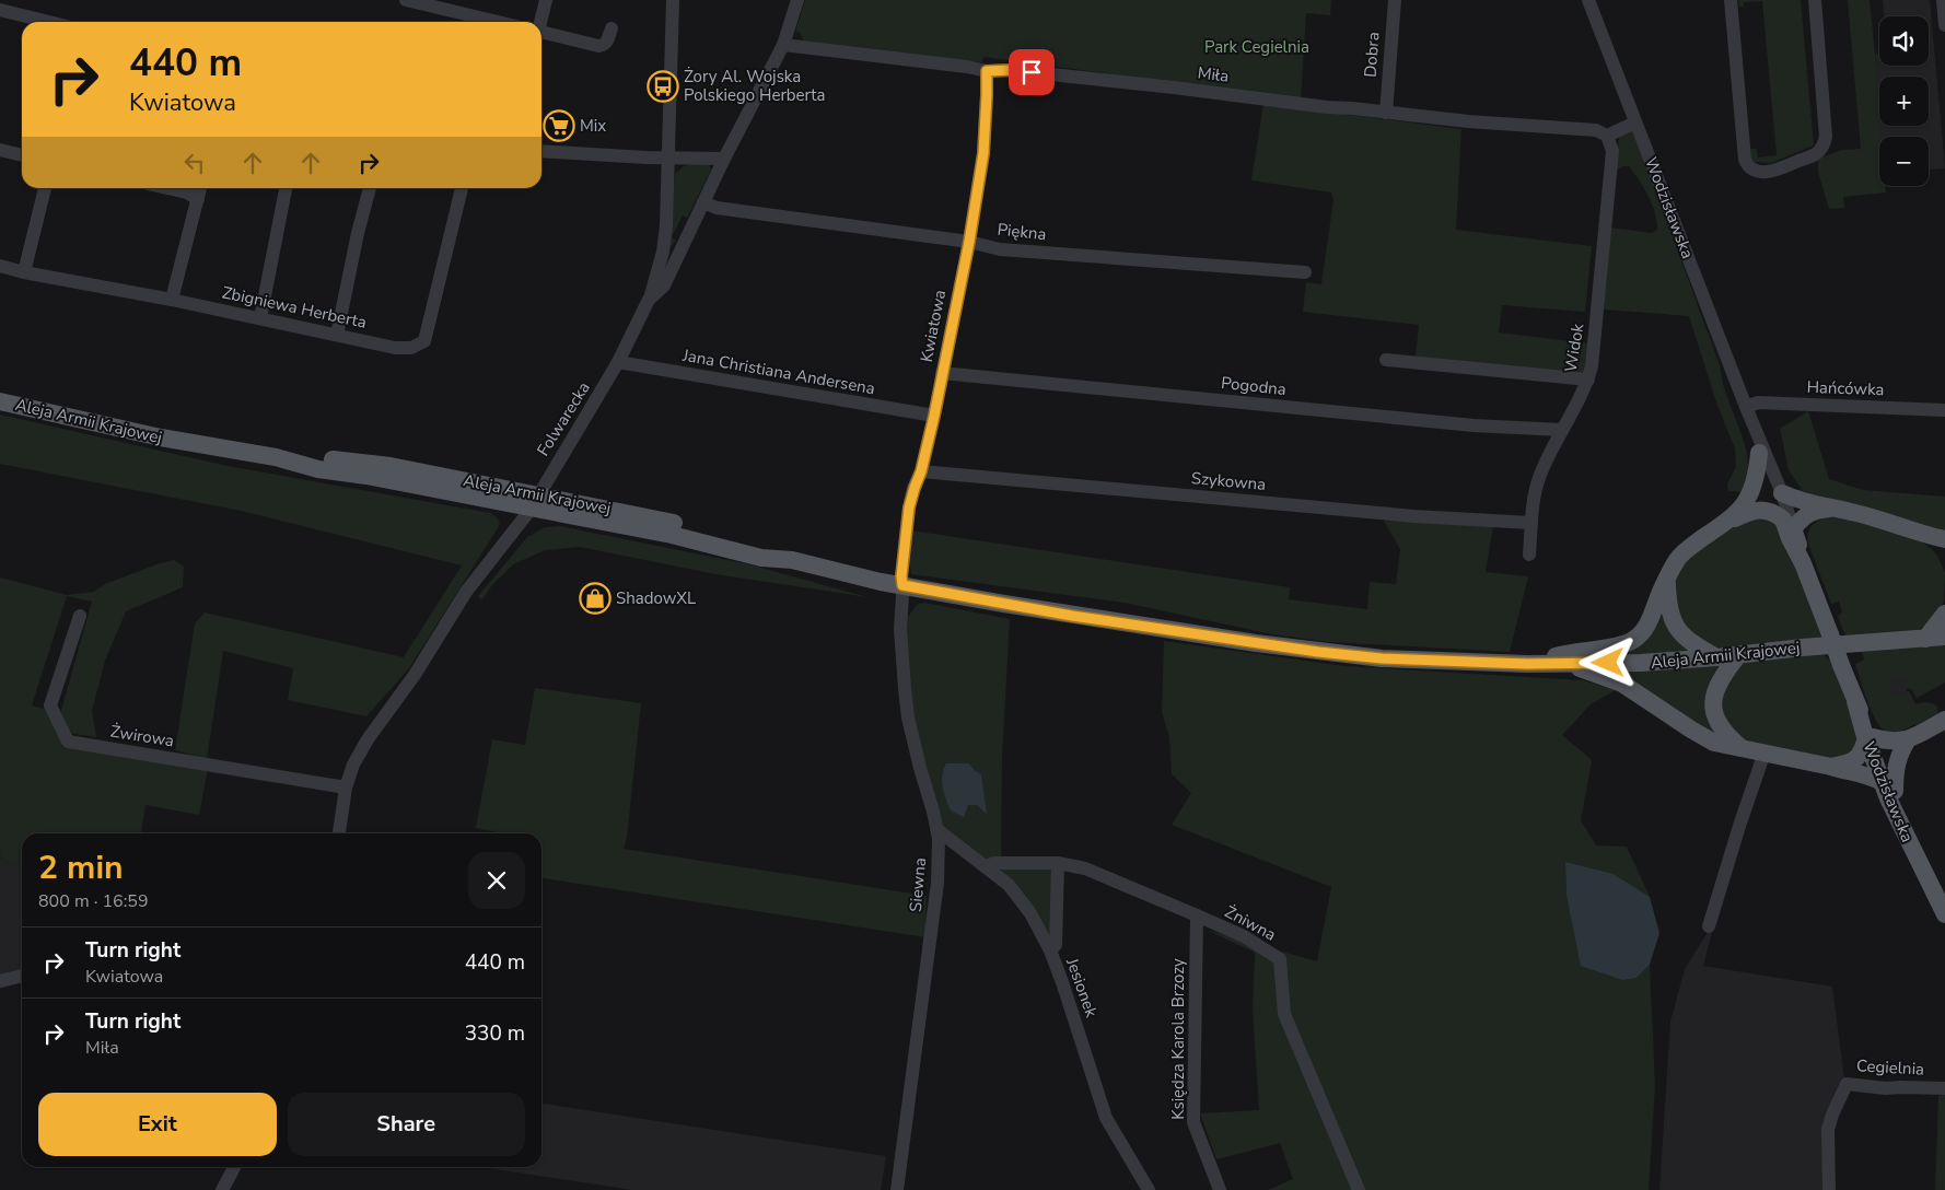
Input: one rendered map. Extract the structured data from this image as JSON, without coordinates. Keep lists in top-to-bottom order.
{
  "streets": {
    "main road": ["Wodzisławska", "Aleja Armii Krajowej"],
    "street": [
      "Dobra",
      "Miła",
      "Piękna",
      "Zbigniewa Herberta",
      "Kwiatowa",
      "Widok",
      "Jana Christiana Andersena",
      "Pogodna",
      "Hańcówka",
      "Folwarecka",
      "Szykowna",
      "Żwirowa",
      "Siewna",
      "Żniwna",
      "Jesionek",
      "Księdza Karola Brzozy",
      "Cegielnia"
    ]
  },
  "crossings": [
    ["Dobra", "Miła"],
    ["Miła", "Kwiatowa"],
    ["Miła", "Widok"],
    ["Miła", "Folwarecka"],
    ["Wodzisławska", "Hańcówka"],
    ["Piękna", "Kwiatowa"],
    ["Piękna", "Folwarecka"],
    ["Kwiatowa", "Jana Christiana Andersena"],
    ["Kwiatowa", "Pogodna"],
    ["Kwiatowa", "Aleja Armii Krajowej"],
    ["Kwiatowa", "Szykowna"],
    ["Kwiatowa", "Siewna"],
    ["Widok", "Pogodna"],
    ["Widok", "Szykowna"],
    ["Jana Christiana Andersena", "Folwarecka"],
    ["Folwarecka", "Aleja Armii Krajowej"],
    ["Folwarecka", "Żwirowa"],
    ["Aleja Armii Krajowej", "Siewna"],
    ["Siewna", "Jesionek"],
    ["Żniwna", "Jesionek"],
    ["Żniwna", "Księdza Karola Brzozy"]
  ],
  "parks": ["Park Cegielnia"],
  "places": {
    "bus stop": ["Żory Al. Wojska Polskiego Herberta"],
    "supermarket": ["Mix"],
    "shop": ["ShadowXL"]
  },
  "page": {
    "map_buttons": ["+", "−"],
    "turn": ["440 m", "Kwiatowa"],
    "heading": ["2 min", "800 m · 16:59"],
    "list": [
      {
        "name": "Turn right",
        "note": "Kwiatowa",
        "value": "440 m"
      },
      {
        "name": "Turn right",
        "note": "Miła",
        "value": "330 m"
      }
    ],
    "buttons": ["Exit", "Share"]
  }
}
